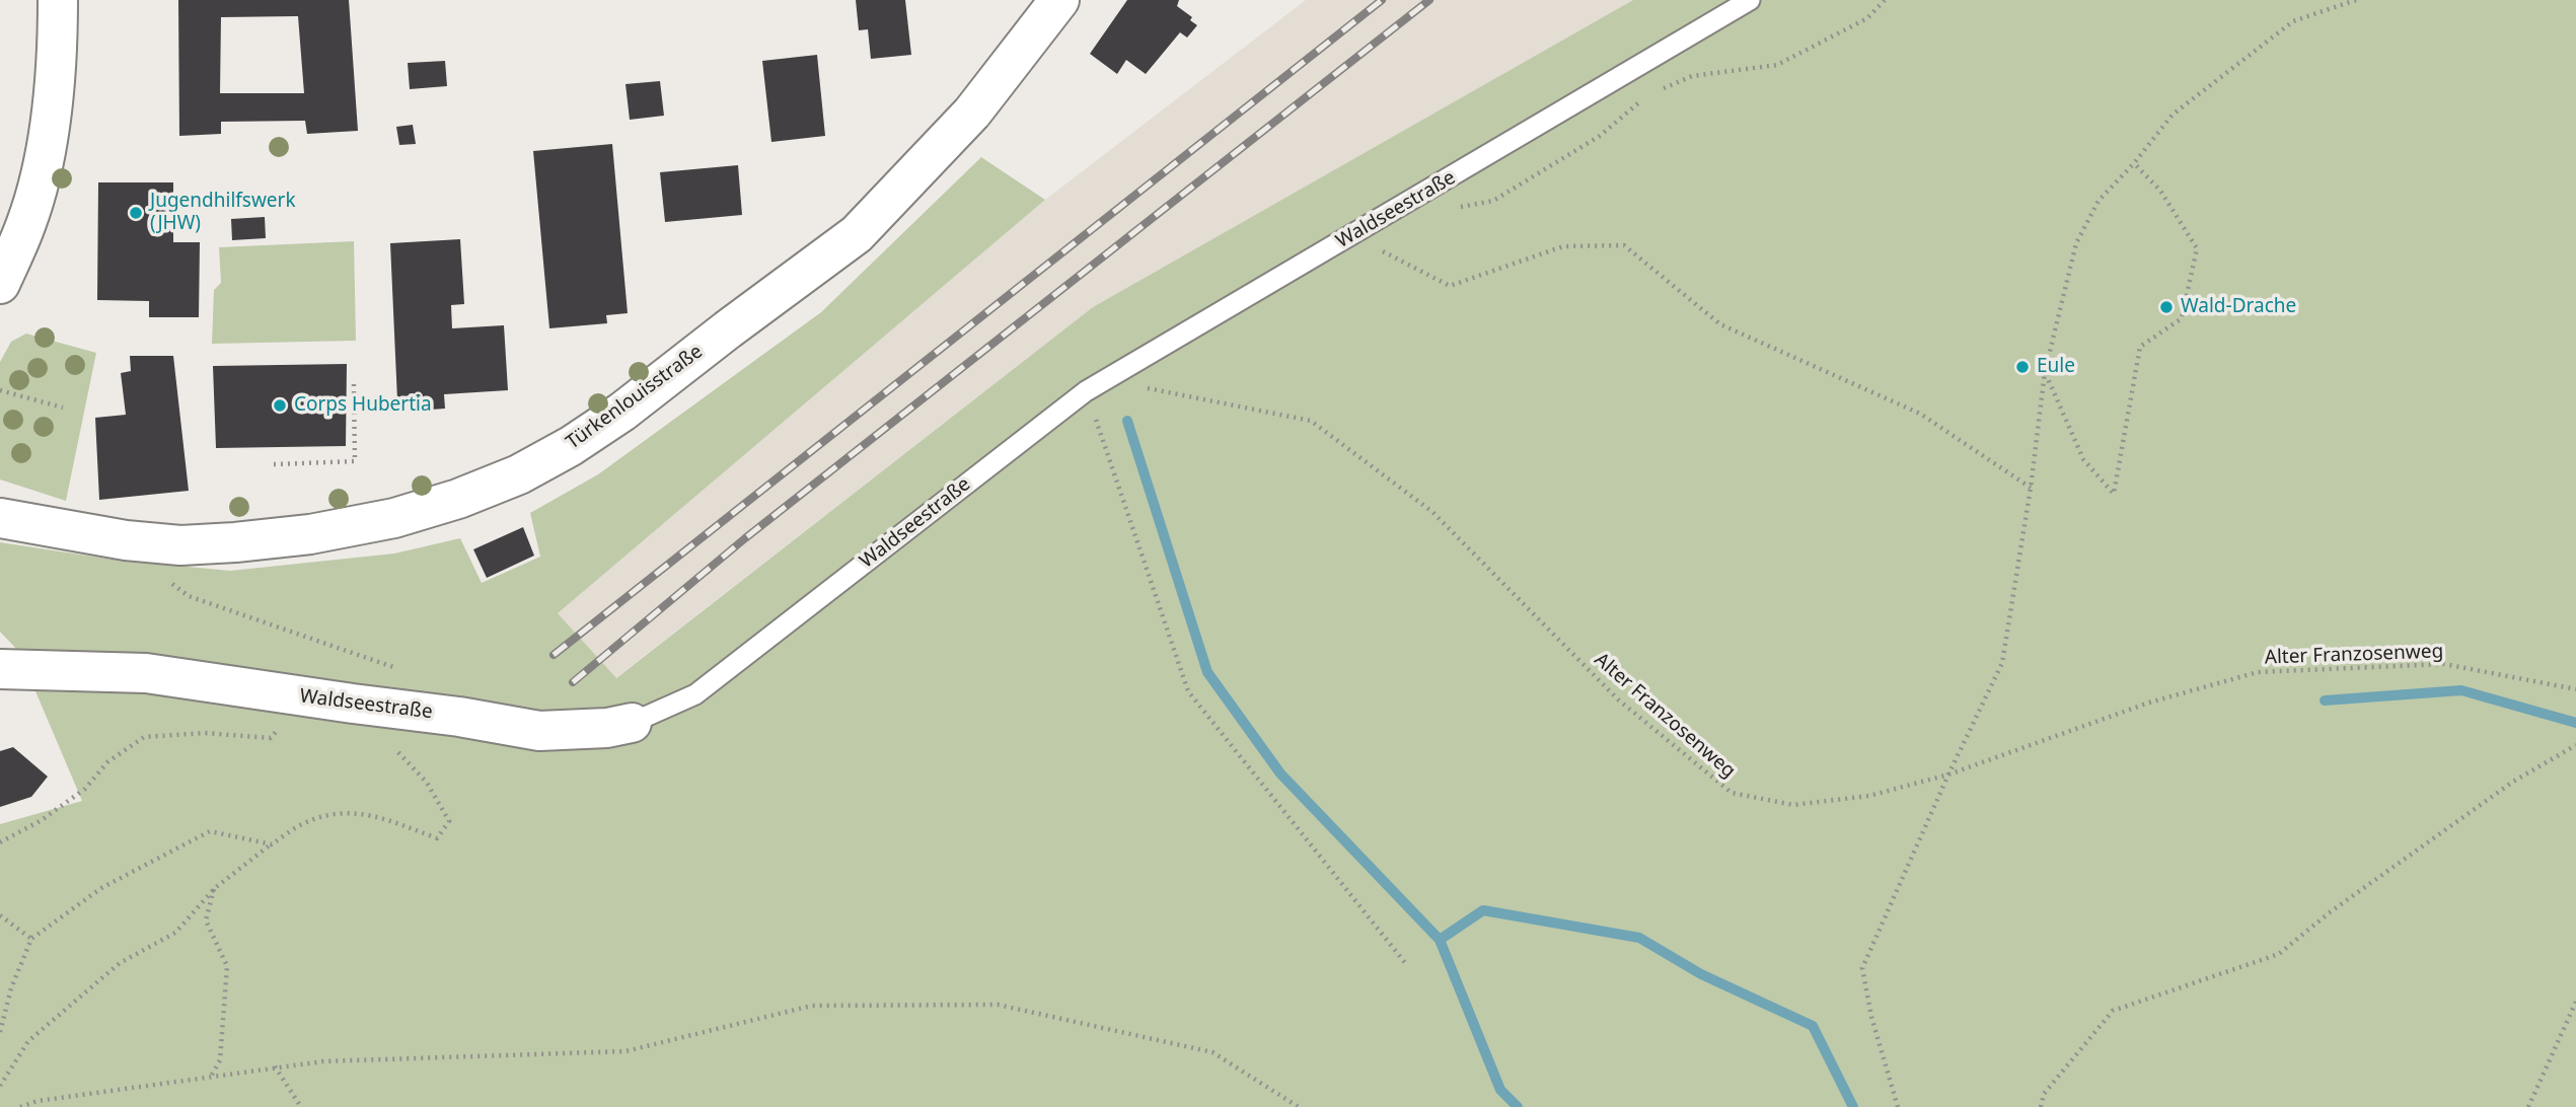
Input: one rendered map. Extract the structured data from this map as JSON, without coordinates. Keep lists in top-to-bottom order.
{
  "streets": {
    "street": ["Waldseestraße", "Türkenlouisstraße"],
    "path": ["Alter Franzosenweg"]
  },
  "crossings": [
    ["Waldseestraße", "Alter Franzosenweg"]
  ],
  "places": [
    "Jugendhilfswerk (JHW)",
    "Wald-Drache",
    "Eule",
    "Corps Hubertia"
  ]
}
